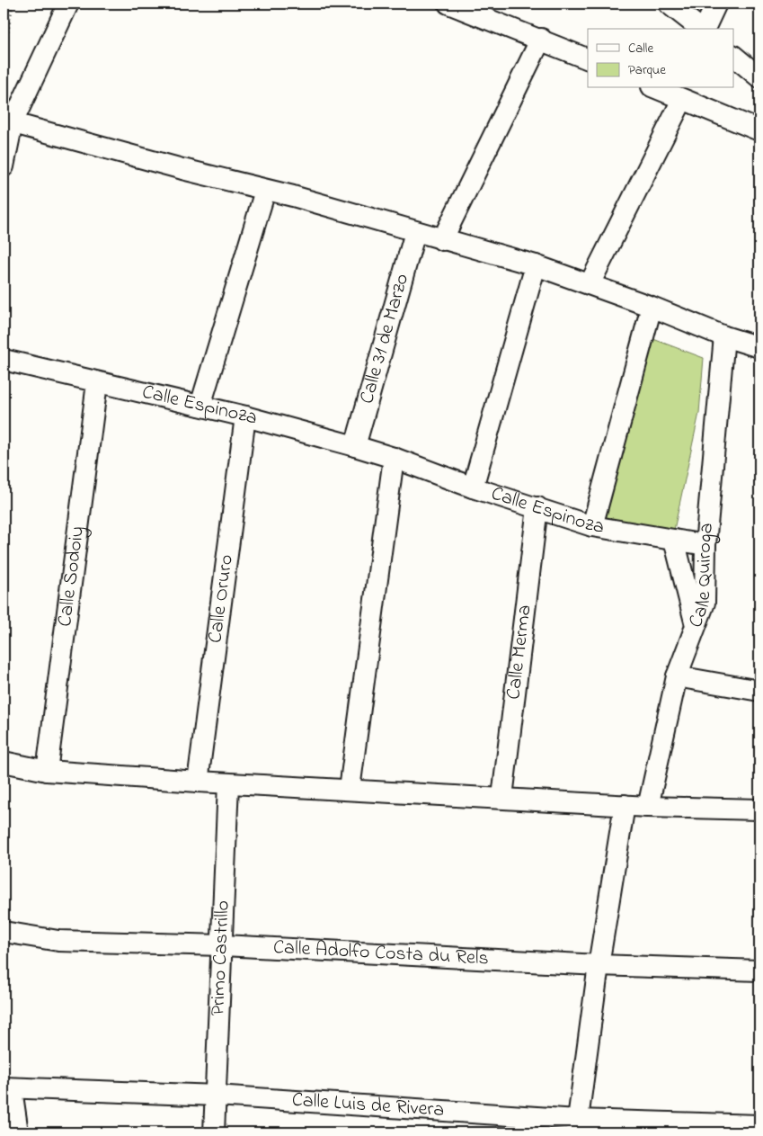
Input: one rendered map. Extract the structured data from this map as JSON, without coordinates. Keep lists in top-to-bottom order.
{
  "streets": {
    "street": [
      "Calle 31 de Marzo",
      "Calle Espinoza",
      "Calle Quiroga",
      "Calle Sodoiy",
      "Calle Oruro",
      "Calle Merma",
      "Calle Adolfo Costa du Rels",
      "Primo Castrillo",
      "Calle Luis de Rivera"
    ]
  },
  "crossings": [
    ["Calle 31 de Marzo", "Calle Espinoza"],
    ["Calle Espinoza", "Calle Quiroga"],
    ["Calle Espinoza", "Calle Sodoiy"],
    ["Calle Espinoza", "Calle Oruro"],
    ["Calle Espinoza", "Calle Merma"],
    ["Calle Adolfo Costa du Rels", "Primo Castrillo"],
    ["Primo Castrillo", "Calle Luis de Rivera"]
  ],
  "legend": ["Calle", "Parque"]
}
